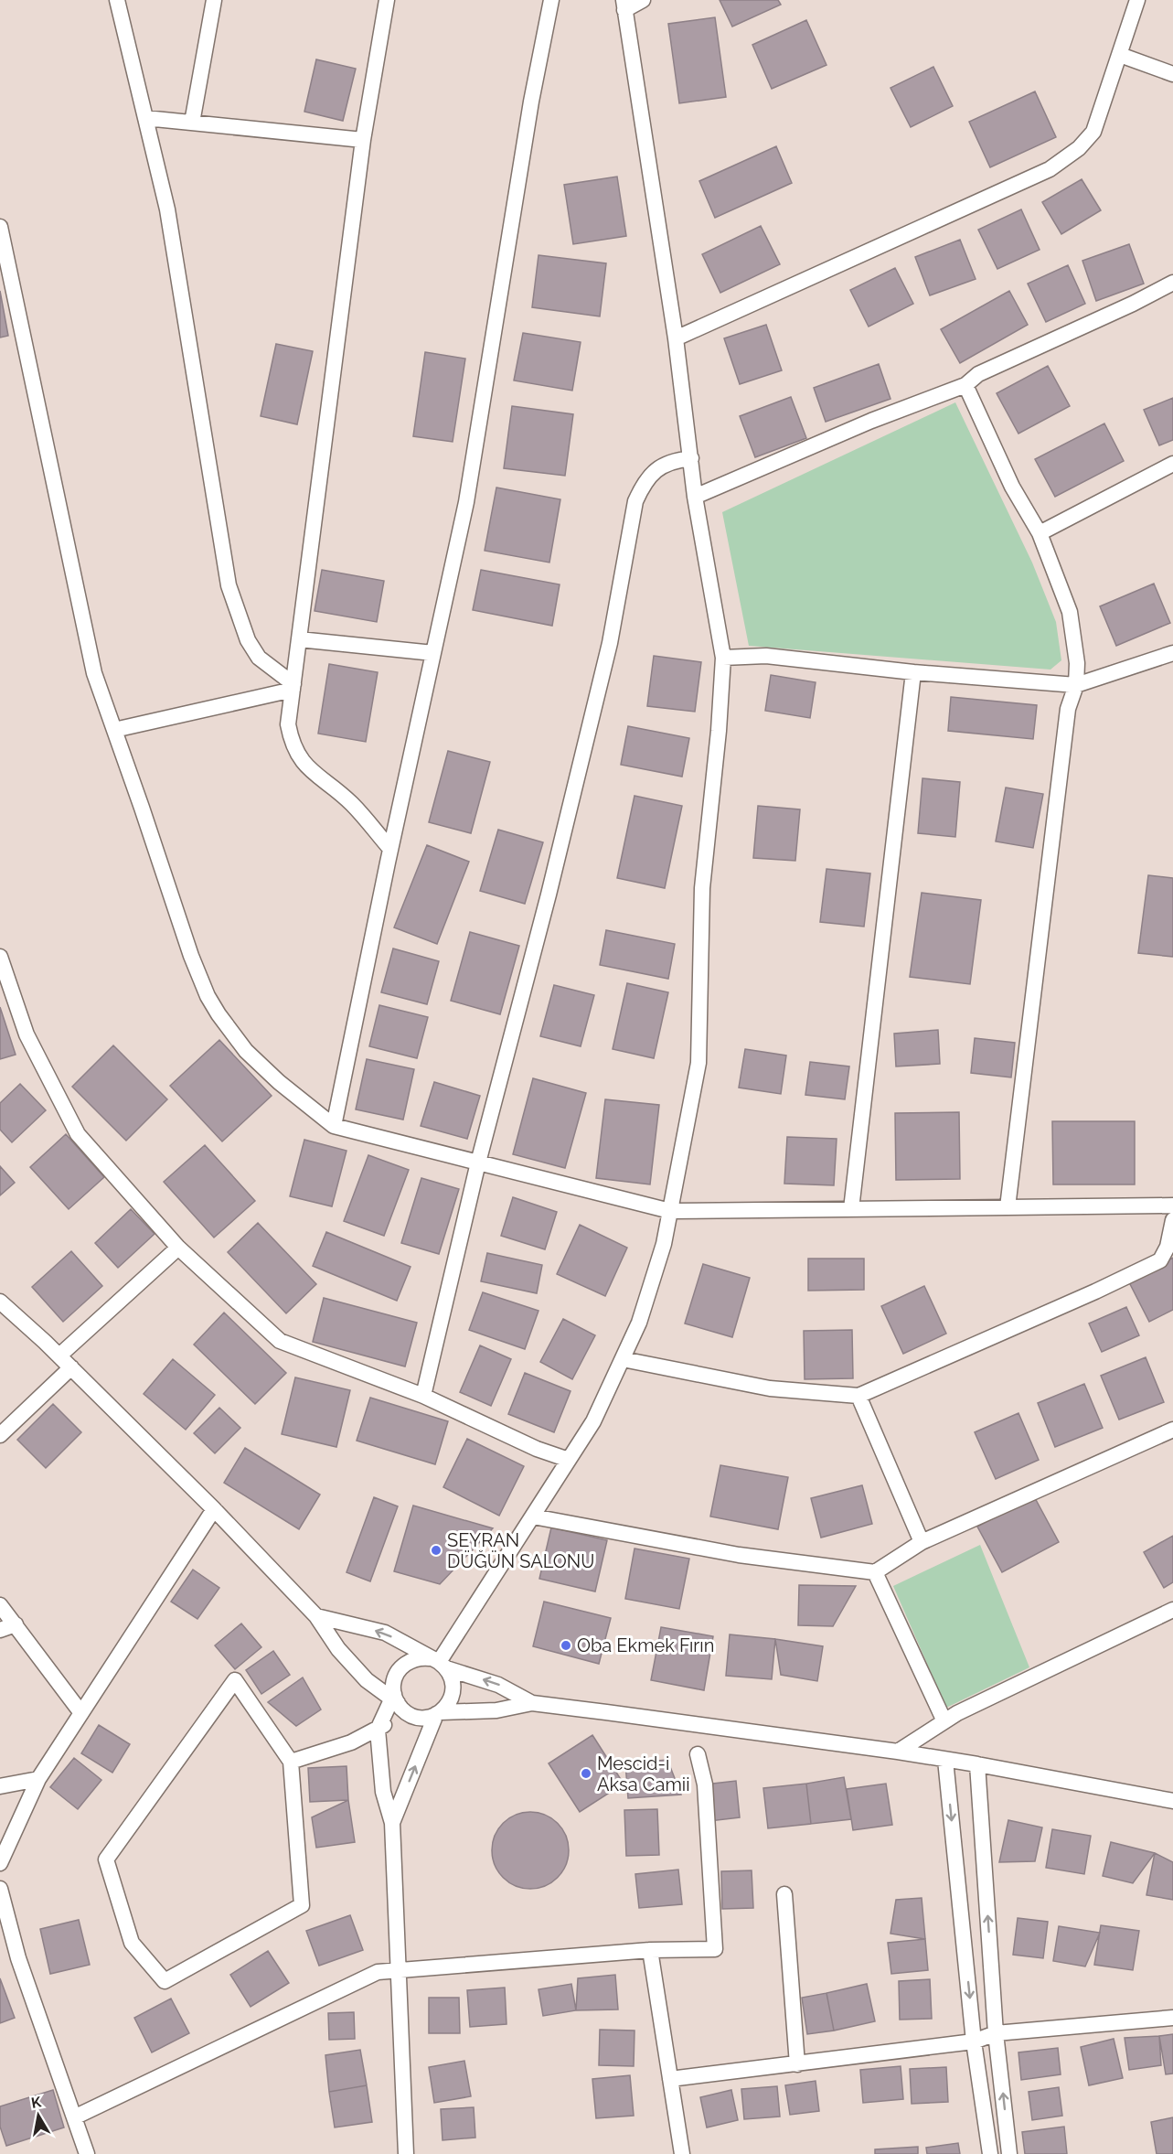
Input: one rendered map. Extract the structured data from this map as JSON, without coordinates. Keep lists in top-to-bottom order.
{
  "places": ["SEYRAN DÜĞÜN SALONU", "Oba Ekmek Fırın", "Mescid-i Aksa Camii"],
  "north": "top"
}
